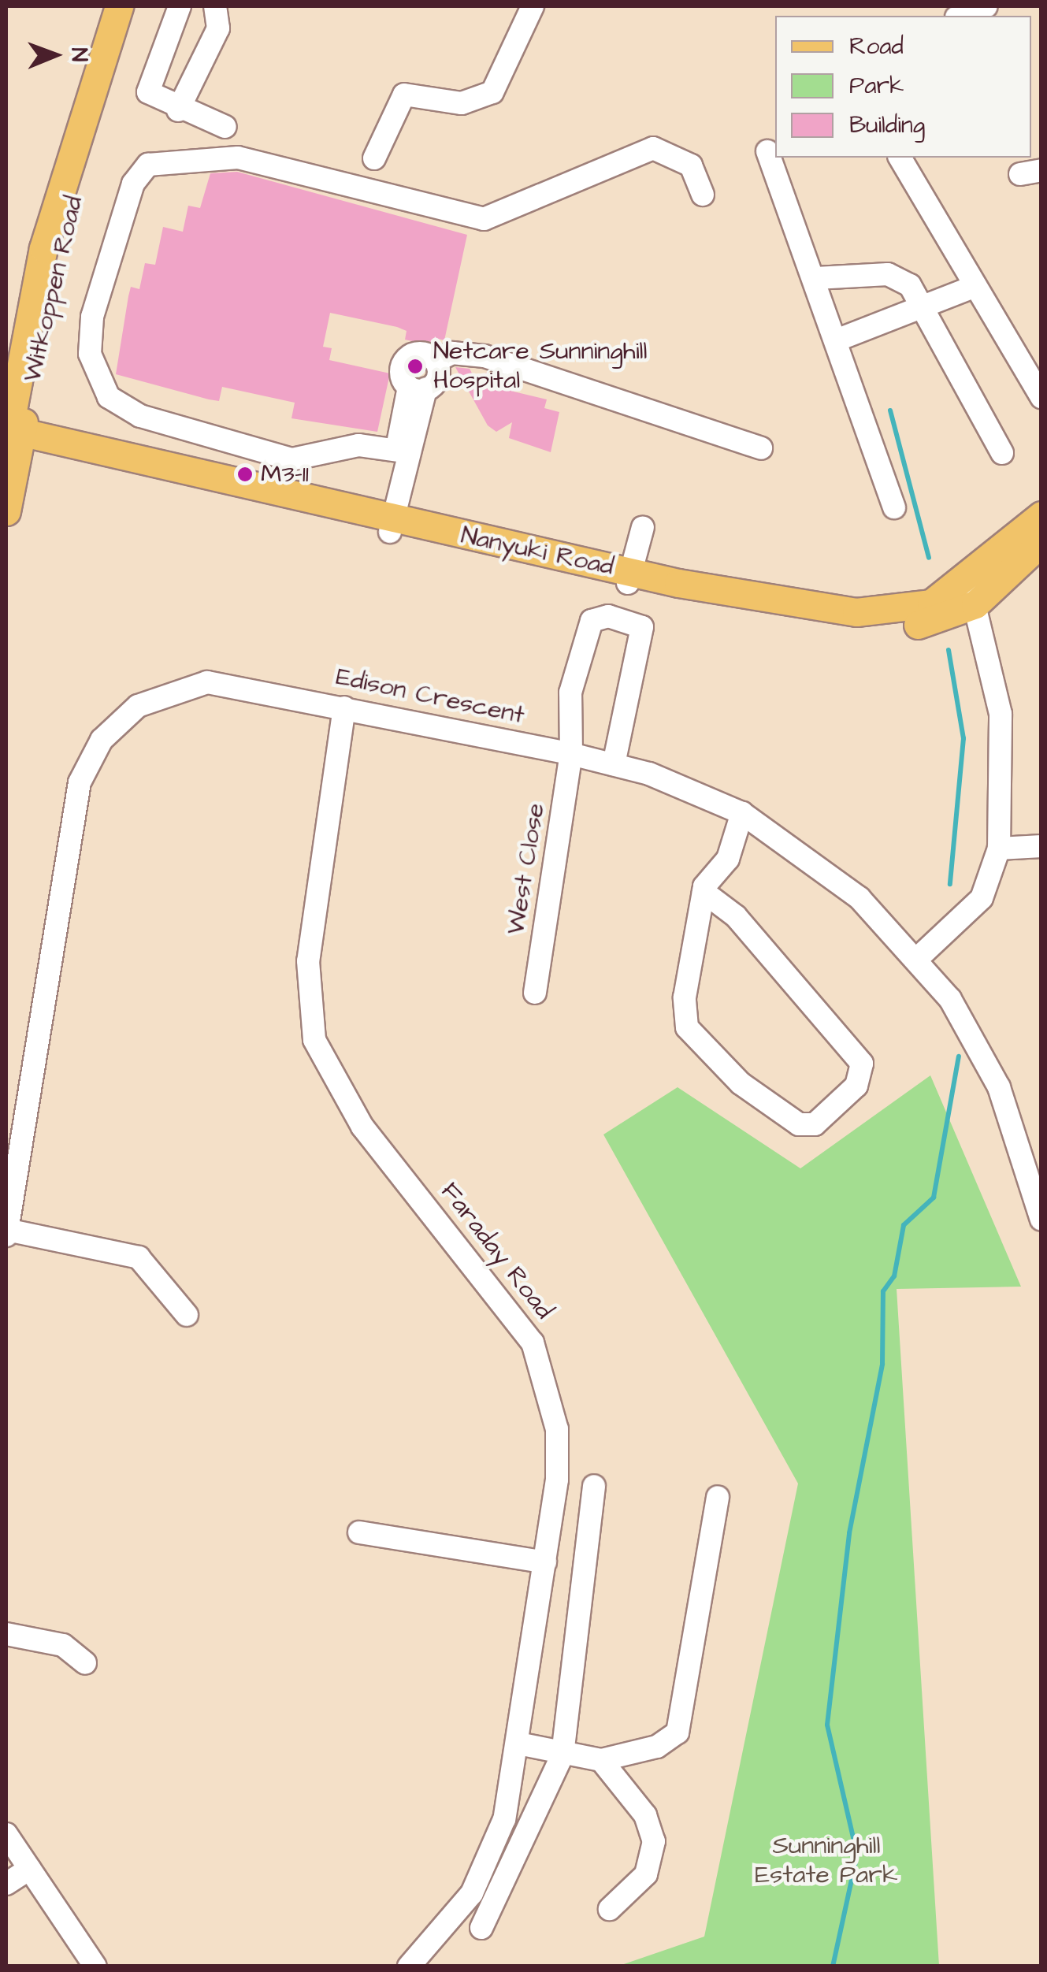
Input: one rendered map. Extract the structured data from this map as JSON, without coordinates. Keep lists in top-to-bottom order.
{
  "streets": {
    "main road": ["Witkoppen Road", "Nanyuki Road"],
    "street": ["Edison Crescent", "West Close", "Faraday Road"]
  },
  "crossings": [
    ["Witkoppen Road", "Nanyuki Road"],
    ["Edison Crescent", "West Close"],
    ["Edison Crescent", "Faraday Road"]
  ],
  "parks": ["Sunninghill Estate Park"],
  "places": ["Netcare Sunninghill Hospital", "M3-11"],
  "legend": ["Road", "Park", "Building"],
  "north": "right"
}
